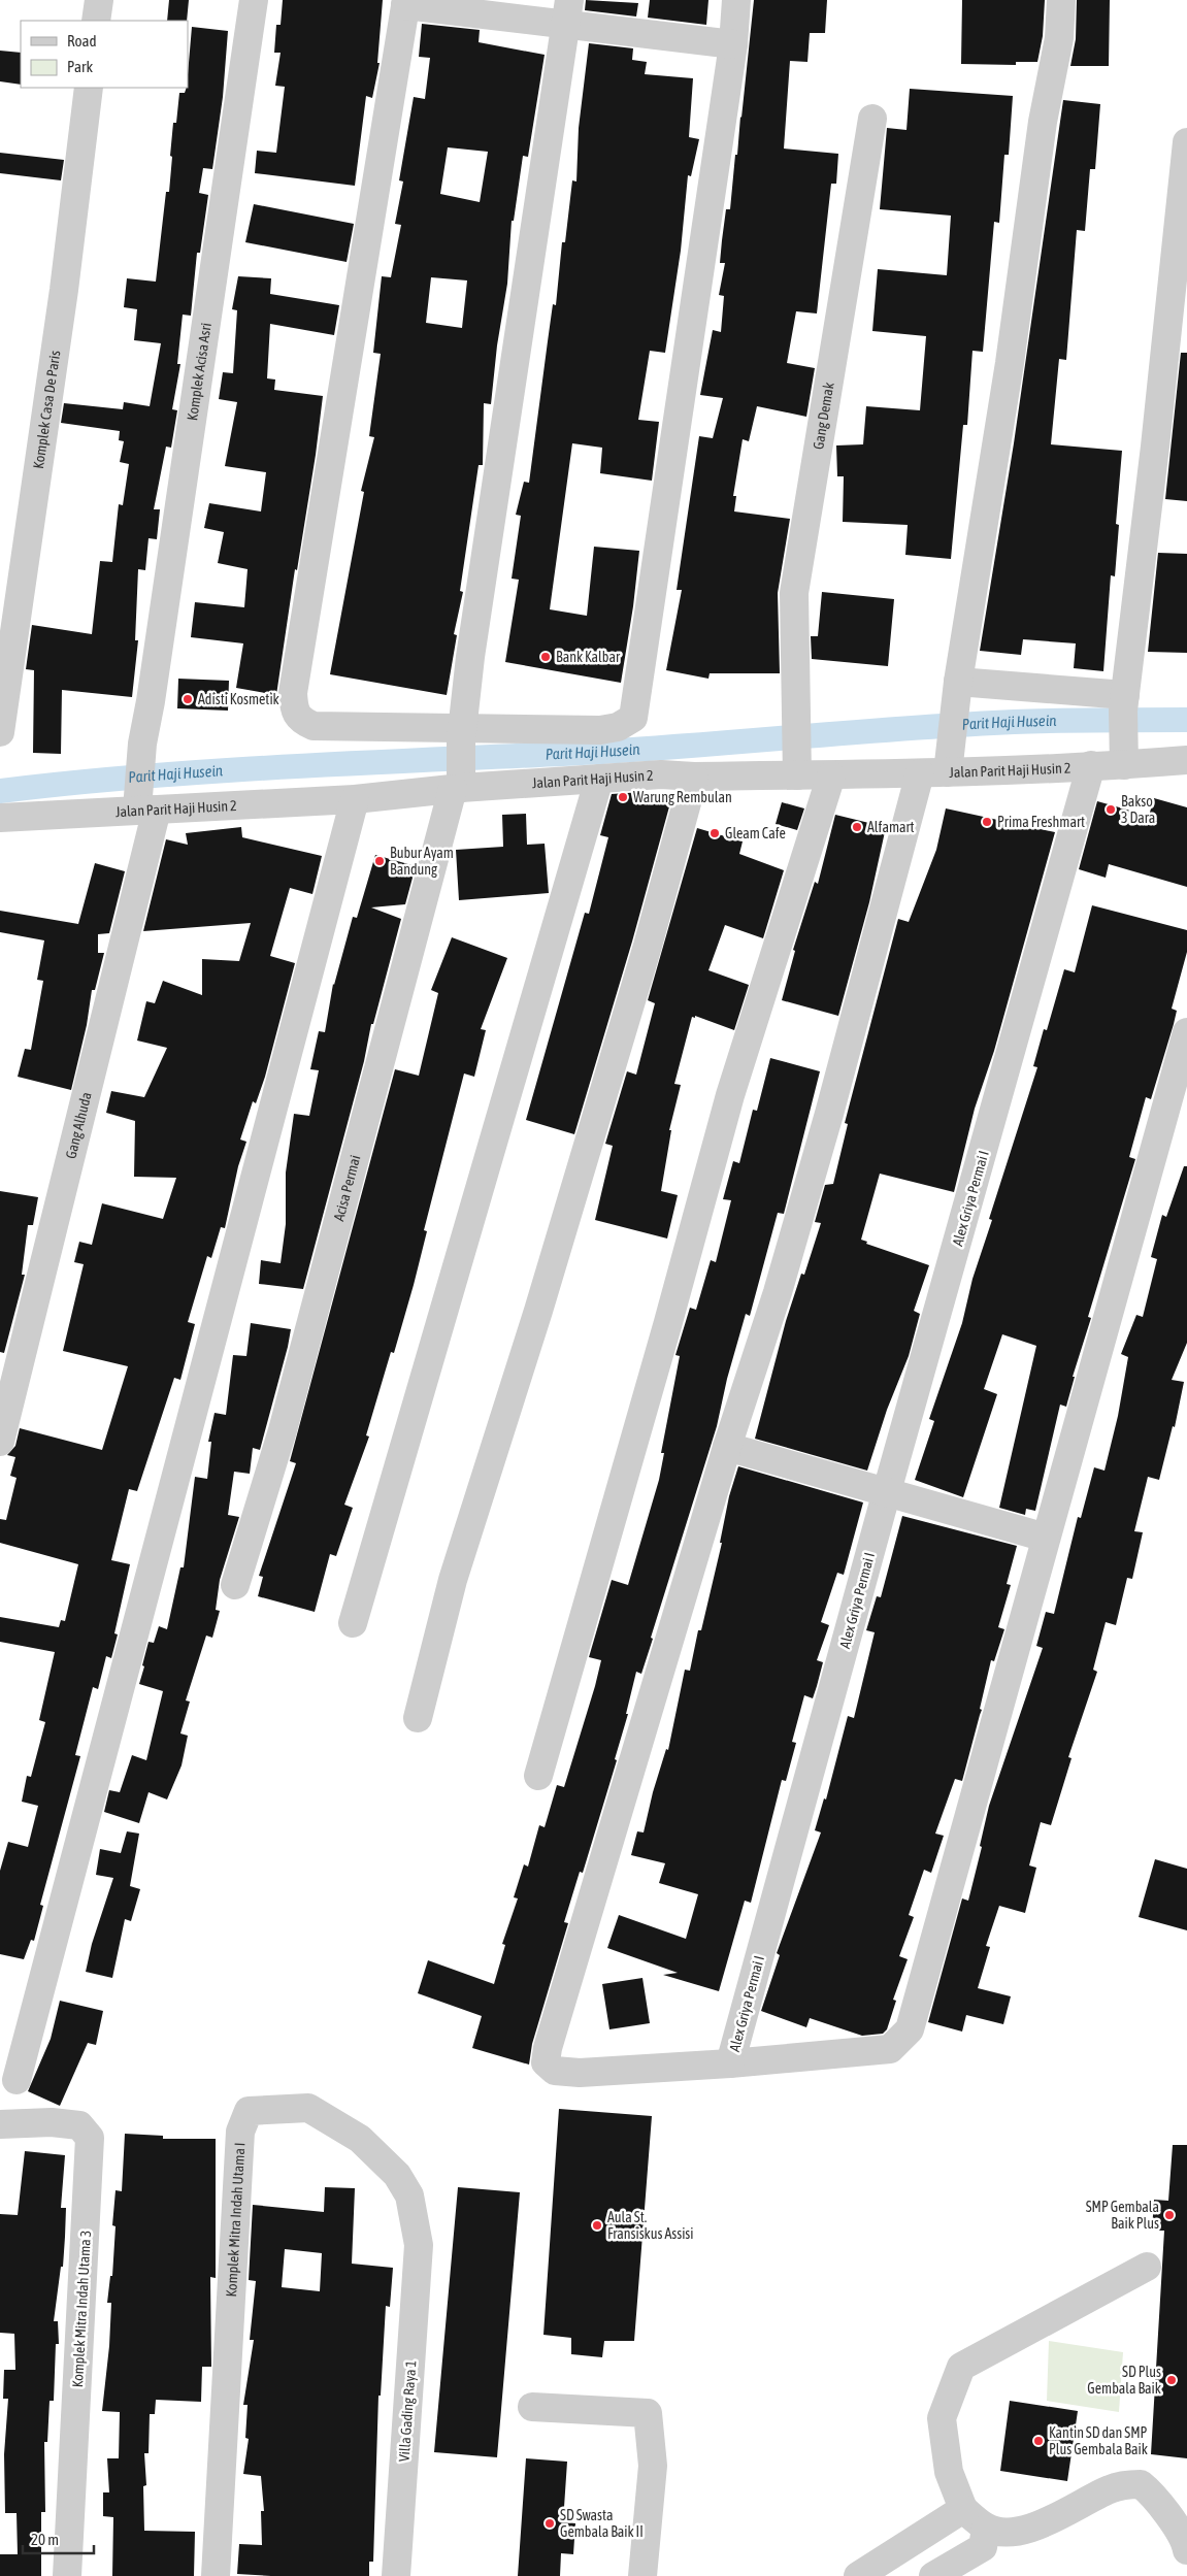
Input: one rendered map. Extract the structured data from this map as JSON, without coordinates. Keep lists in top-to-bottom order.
{
  "streets": {
    "street": [
      "Komplek Acisa Asri",
      "Komplek Casa De Paris",
      "Gang Demak",
      "Jalan Parit Haji Husin 2",
      "Gang Alhuda",
      "Acisa Permai",
      "Alex Griya Permai I",
      "Komplek Mitra Indah Utama I",
      "Komplek Mitra Indah Utama 3",
      "Villa Gading Raya 1"
    ]
  },
  "crossings": [
    ["Komplek Acisa Asri", "Jalan Parit Haji Husin 2"],
    ["Komplek Acisa Asri", "Gang Alhuda"],
    ["Gang Demak", "Jalan Parit Haji Husin 2"],
    ["Jalan Parit Haji Husin 2", "Gang Alhuda"],
    ["Jalan Parit Haji Husin 2", "Acisa Permai"],
    ["Jalan Parit Haji Husin 2", "Alex Griya Permai I"],
    ["Komplek Mitra Indah Utama I", "Villa Gading Raya 1"]
  ],
  "water": ["Parit Haji Husein"],
  "places": [
    "Bank Kalbar",
    "Adisti Kosmetik",
    "Warung Rembulan",
    "Bakso 3 Dara",
    "Prima Freshmart",
    "Alfamart",
    "Gleam Cafe",
    "Bubur Ayam Bandung",
    "SMP Gembala Baik Plus",
    "Aula St. Fransiskus Assisi",
    "SD Plus Gembala Baik",
    "Kantin SD dan SMP Plus Gembala Baik",
    "SD Swasta Gembala Baik II"
  ],
  "legend": ["Road", "Park"],
  "scale_bar": "20 m"
}
